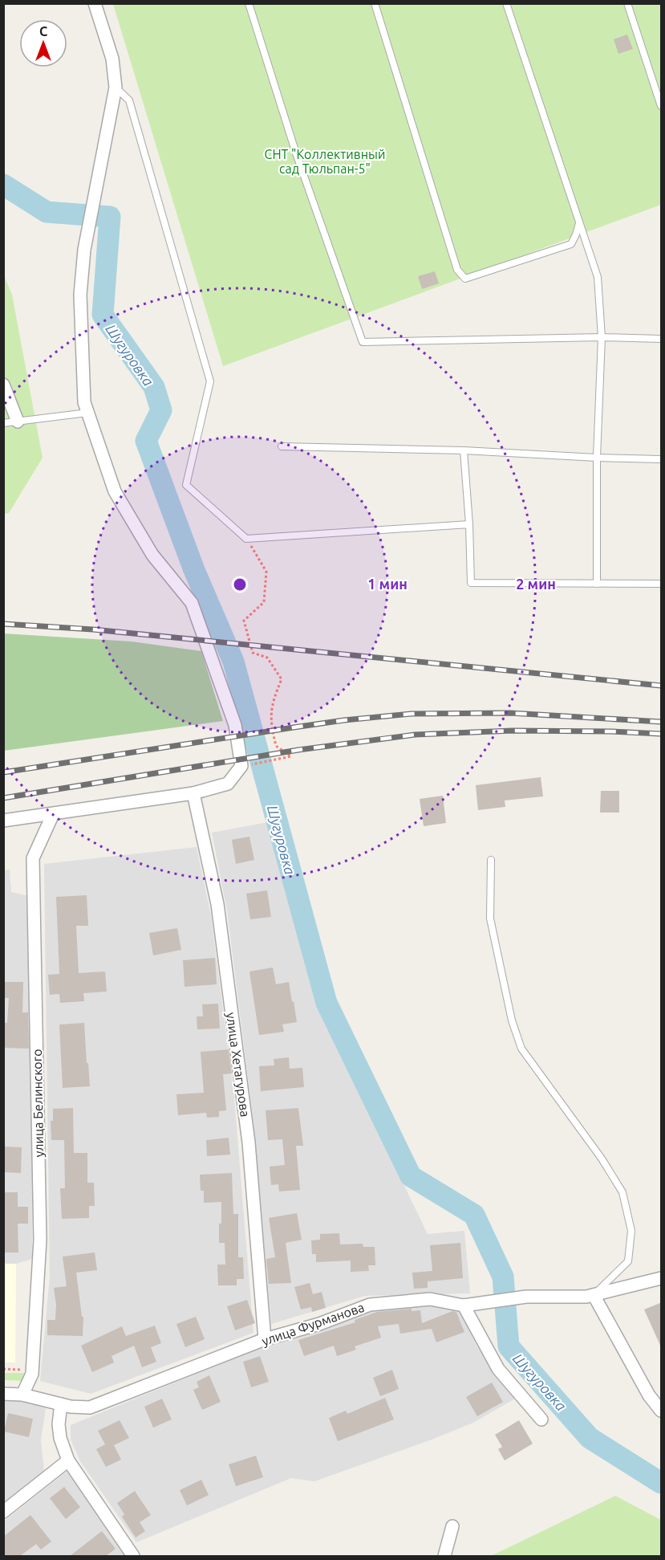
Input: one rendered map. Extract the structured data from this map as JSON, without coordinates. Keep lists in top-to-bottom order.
{
  "streets": {
    "street": ["улица Хетагурова", "улица Белинского", "улица Фурманова"]
  },
  "crossings": [
    ["улица Хетагурова", "улица Фурманова"],
    ["улица Белинского", "улица Фурманова"]
  ],
  "water": ["Шугуровка"],
  "parks": ["СНТ \"Коллективный сад Тюльпан-5\""],
  "north": "top",
  "rings": ["1 мин", "2 мин"]
}
